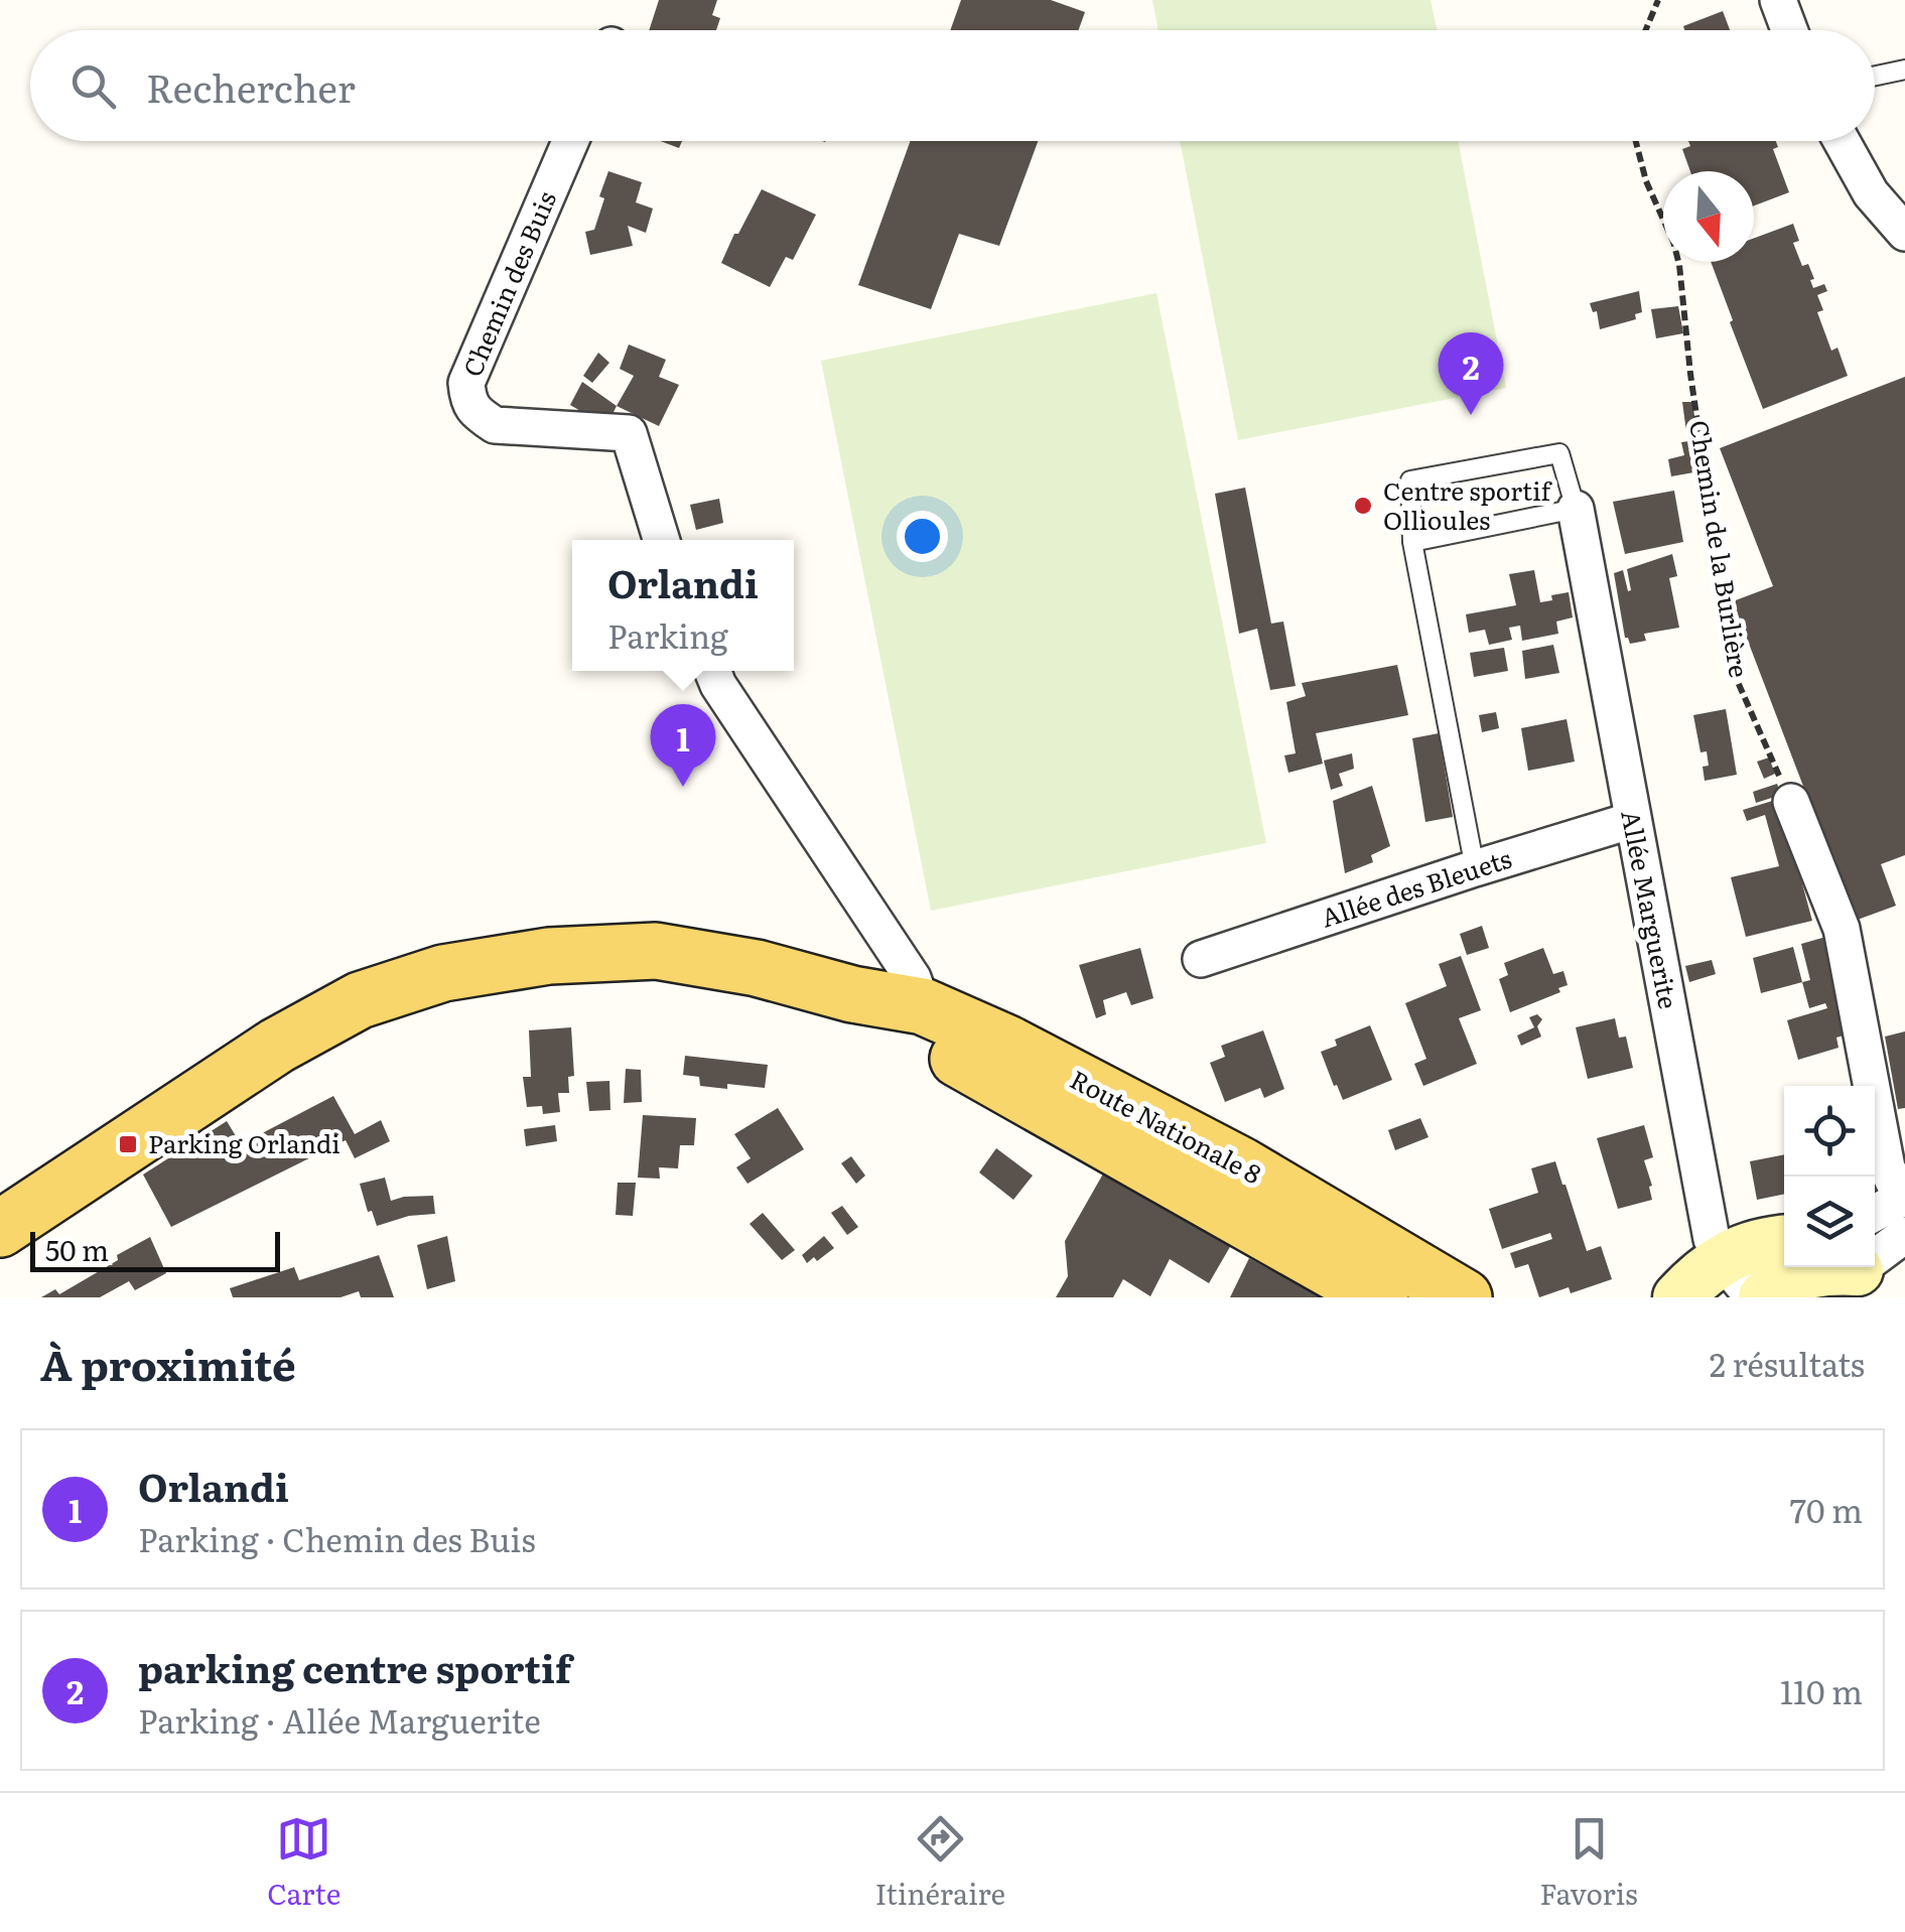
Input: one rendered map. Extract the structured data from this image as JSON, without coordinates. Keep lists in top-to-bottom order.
{
  "streets": {
    "main road": ["Route Nationale 8"],
    "street": ["Chemin des Buis", "Allée des Bleuets", "Allée Marguerite"],
    "path": ["Chemin de la Burlière"]
  },
  "crossings": [
    ["Allée des Bleuets", "Allée Marguerite"]
  ],
  "places": {
    "other": ["Centre sportif Ollioules"],
    "transit": ["Parking Orlandi"]
  },
  "scale_bar": "50 m",
  "north": "bottom",
  "page": {
    "search": "Rechercher",
    "pins": ["2", "1"],
    "popup": ["Orlandi", "Parking"],
    "scale": "50 m",
    "heading": ["À proximité", "2 résultats"],
    "list": [
      {
        "mark": "1",
        "name": "Orlandi",
        "note": "Parking · Chemin des Buis",
        "value": "70 m"
      },
      {
        "mark": "2",
        "name": "parking centre sportif",
        "note": "Parking · Allée Marguerite",
        "value": "110 m"
      }
    ],
    "nav": ["Carte", "Itinéraire", "Favoris"]
  }
}
